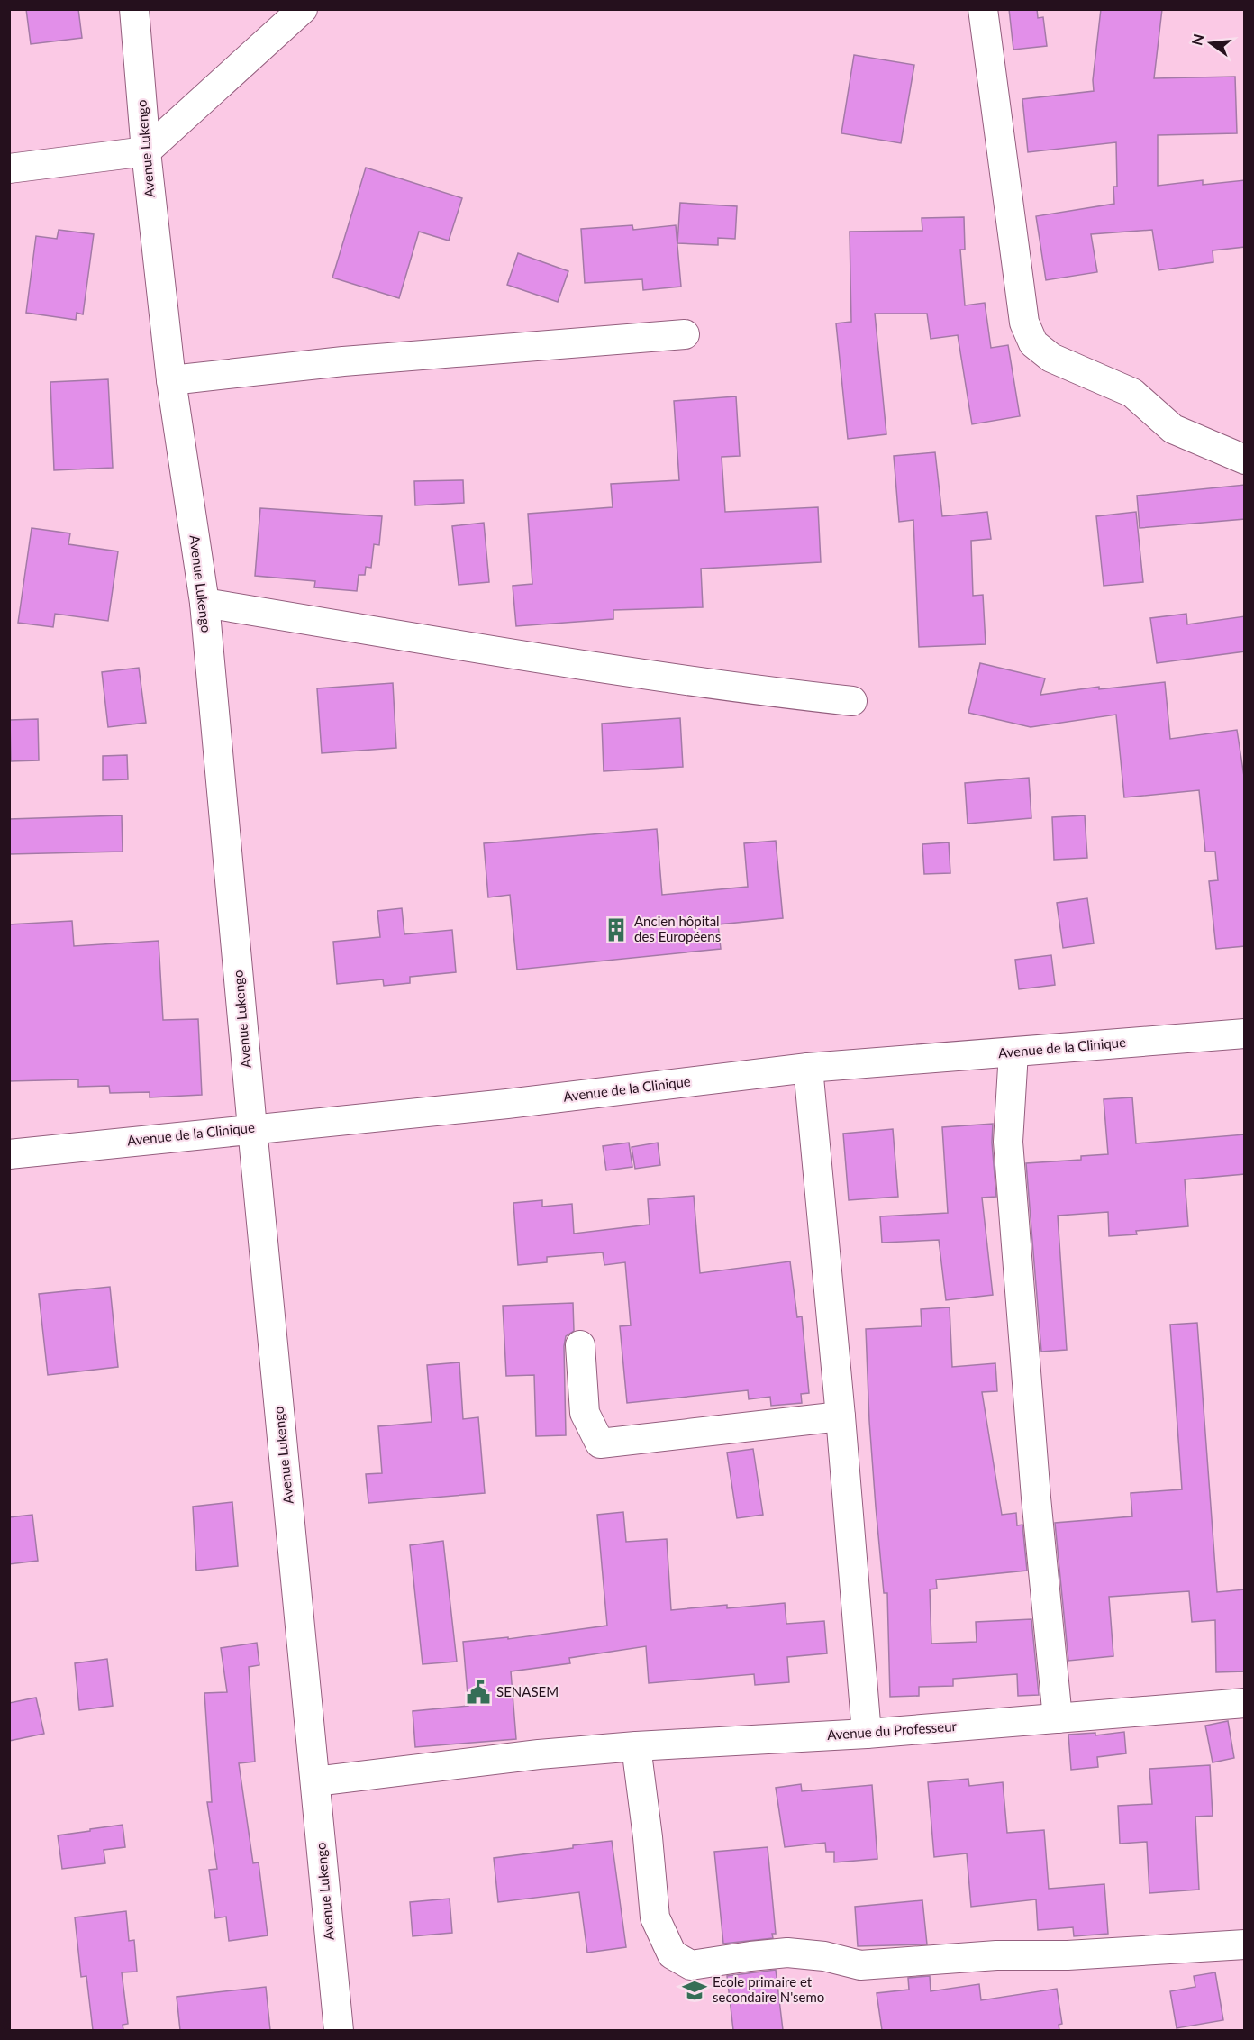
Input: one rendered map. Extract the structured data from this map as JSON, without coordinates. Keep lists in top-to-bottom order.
{
  "streets": {
    "street": ["Avenue Lukengo", "Avenue de la Clinique", "Avenue du Professeur"]
  },
  "crossings": [
    ["Avenue Lukengo", "Avenue de la Clinique"],
    ["Avenue Lukengo", "Avenue du Professeur"]
  ],
  "places": {
    "building": ["Ancien hôpital des Européens"],
    "public building": ["SENASEM"],
    "school or university": ["Ecole primaire et secondaire N'semo"]
  },
  "north": "left"
}
